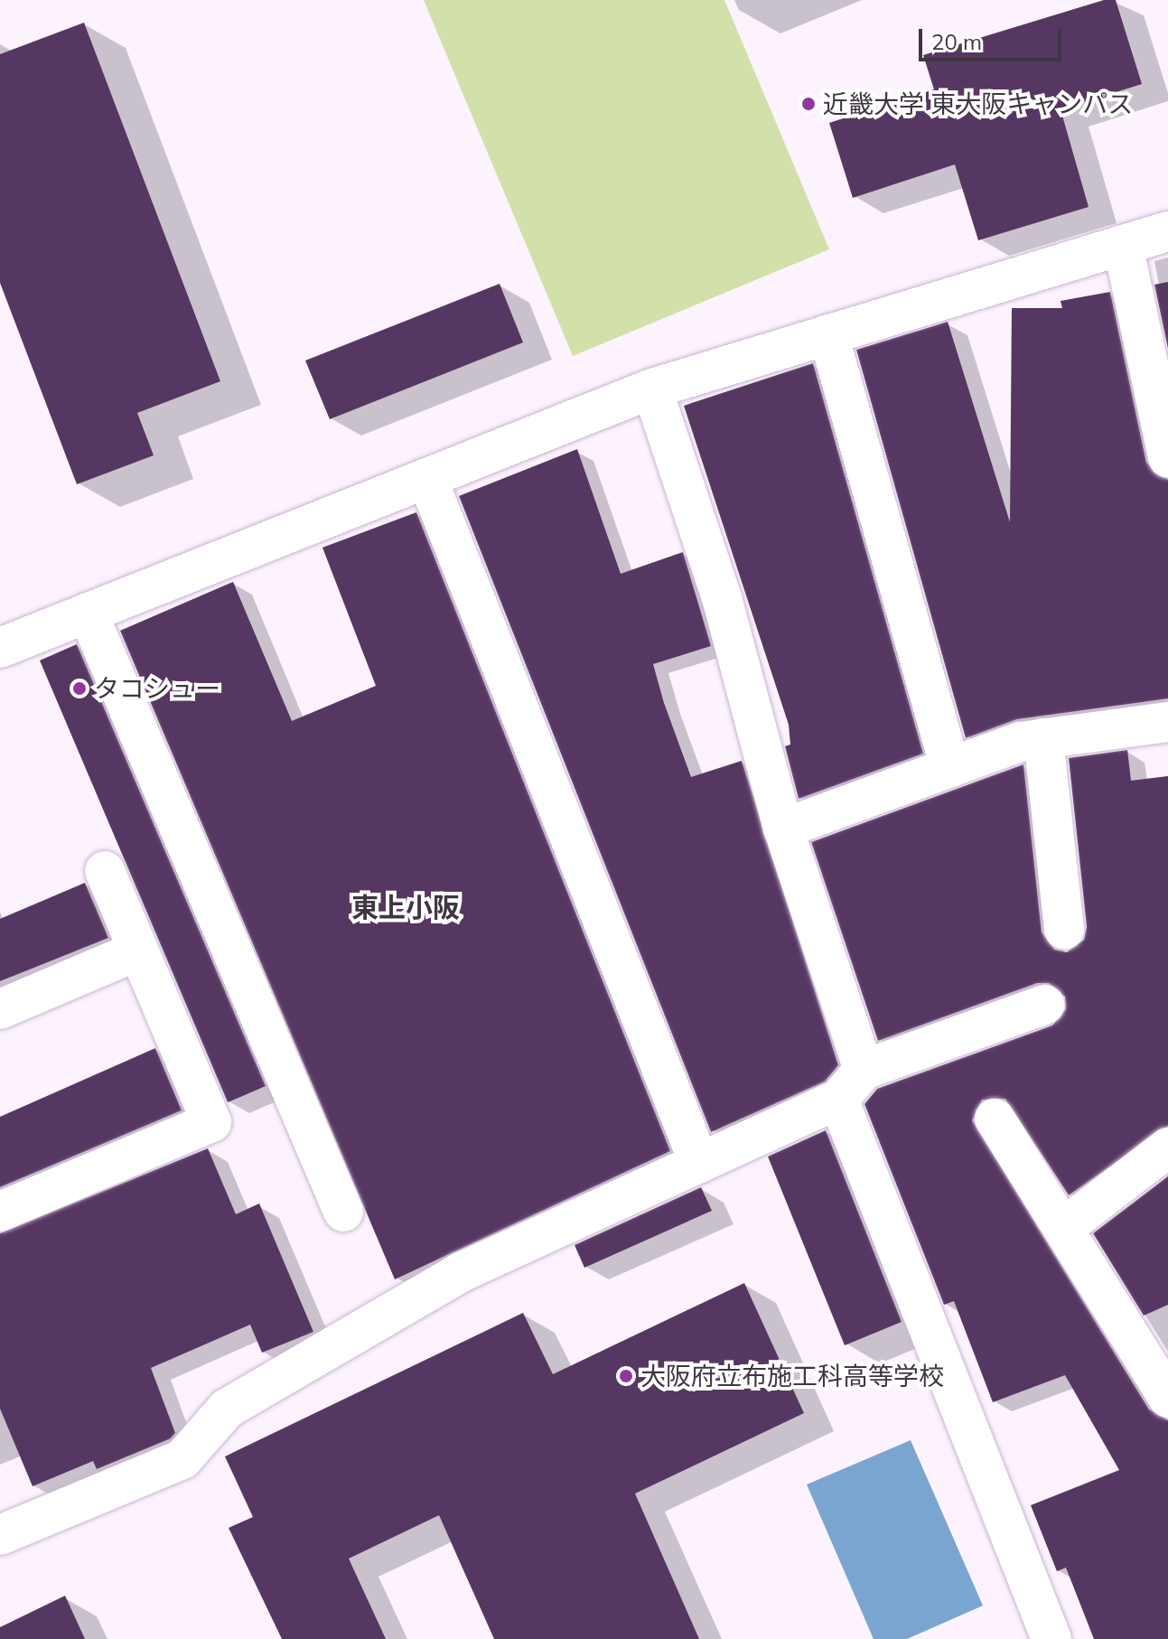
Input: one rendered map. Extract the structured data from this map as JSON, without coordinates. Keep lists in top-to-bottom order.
{
  "districts": ["東上小阪"],
  "places": ["近畿大学 東大阪キャンパス", "タコシュー", "大阪府立布施工科高等学校"],
  "scale_bar": "20 m"
}
